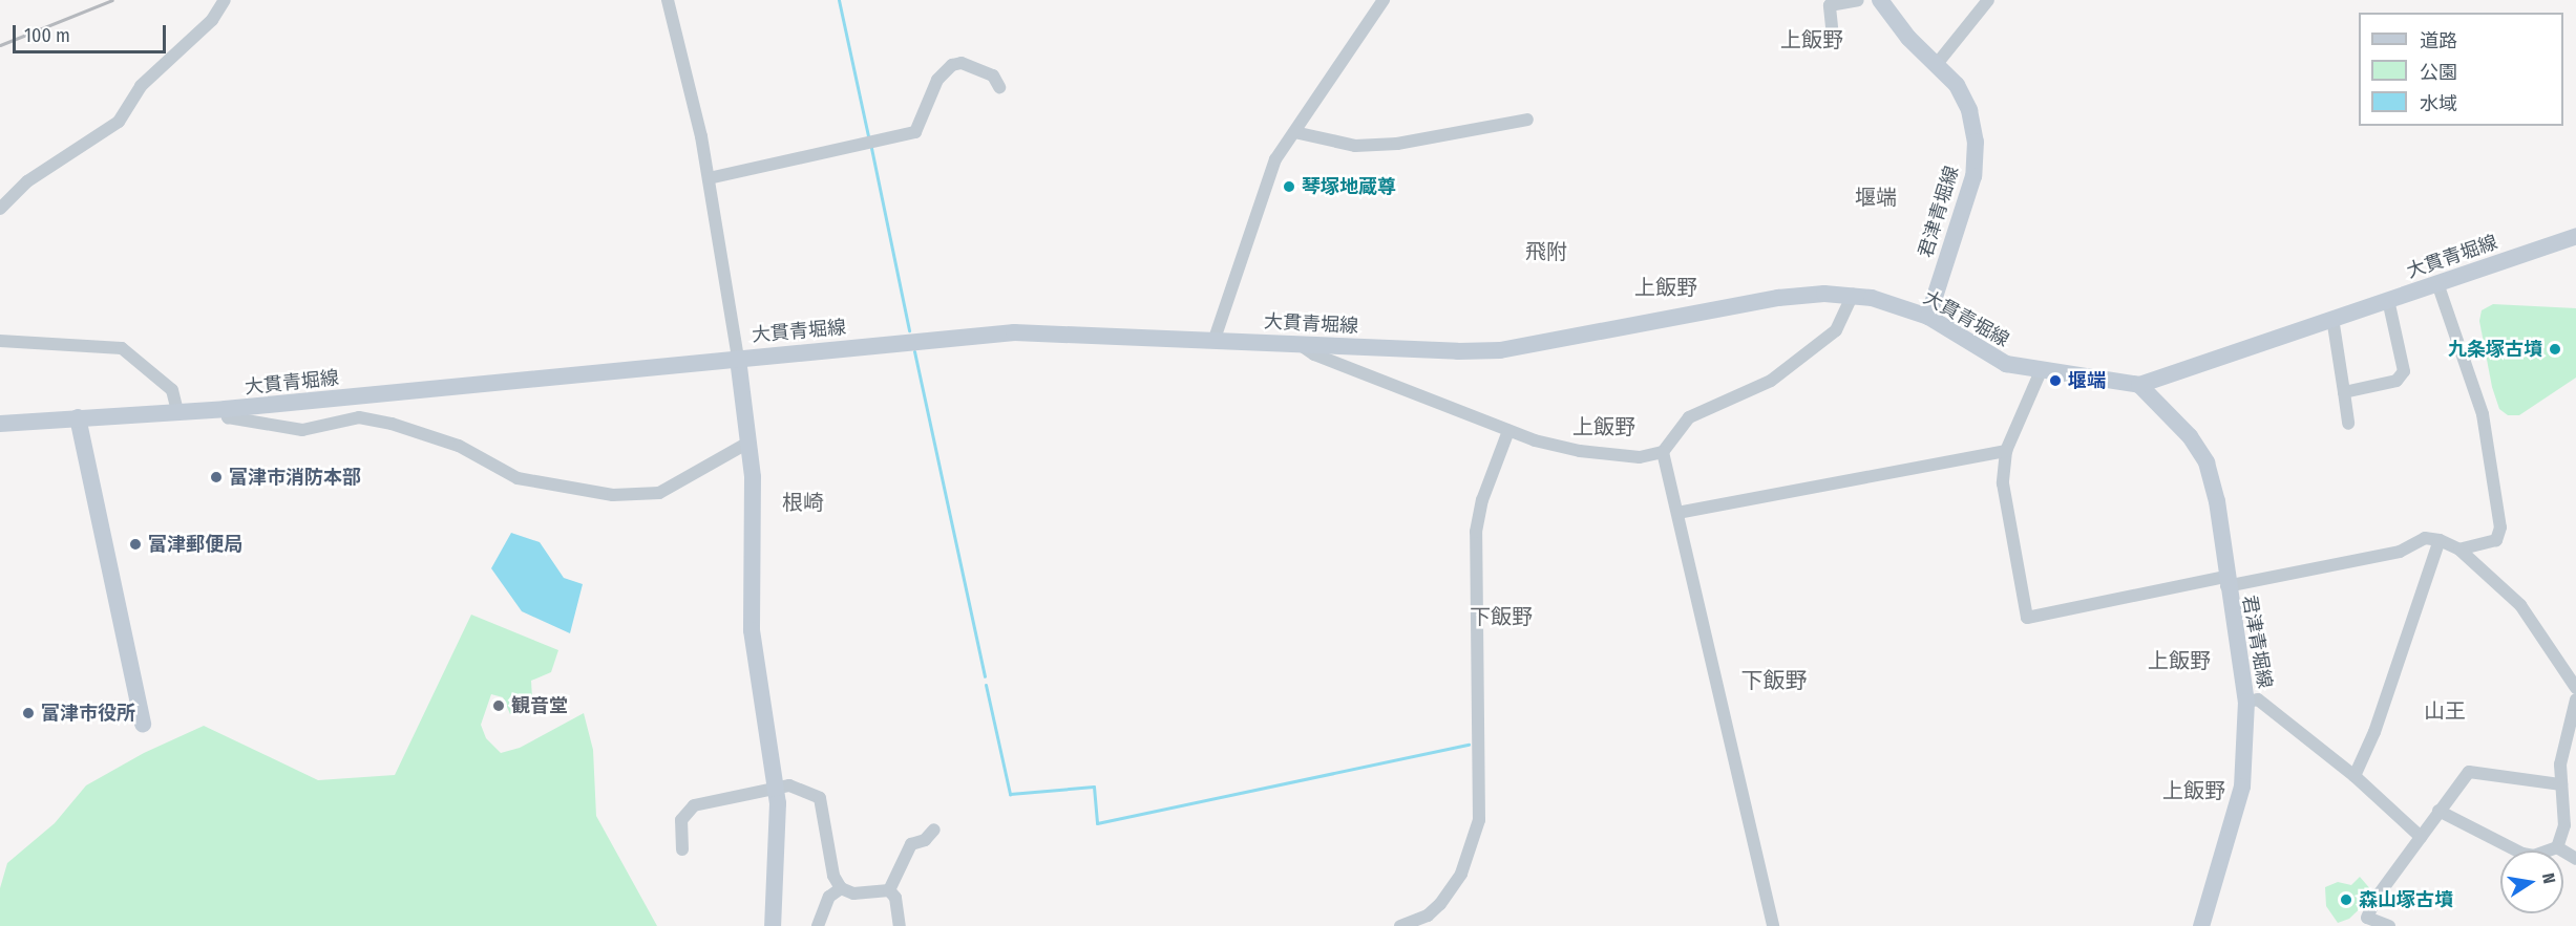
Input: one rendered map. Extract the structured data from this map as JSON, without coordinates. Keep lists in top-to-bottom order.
{
  "streets": {
    "main road": ["君津青堀線", "大貫青堀線"]
  },
  "crossings": [
    ["君津青堀線", "大貫青堀線"]
  ],
  "districts": [
    "上飯野",
    "堰端",
    "飛附",
    "上飯野",
    "上飯野",
    "根崎",
    "下飯野",
    "上飯野",
    "下飯野",
    "山王",
    "上飯野"
  ],
  "places": [
    "琴塚地蔵尊",
    "九条塚古墳",
    "堰端",
    "富津市消防本部",
    "富津郵便局",
    "観音堂",
    "富津市役所",
    "森山塚古墳"
  ],
  "legend": ["道路", "公園", "水域"],
  "scale_bar": "100 m",
  "north": "right"
}
